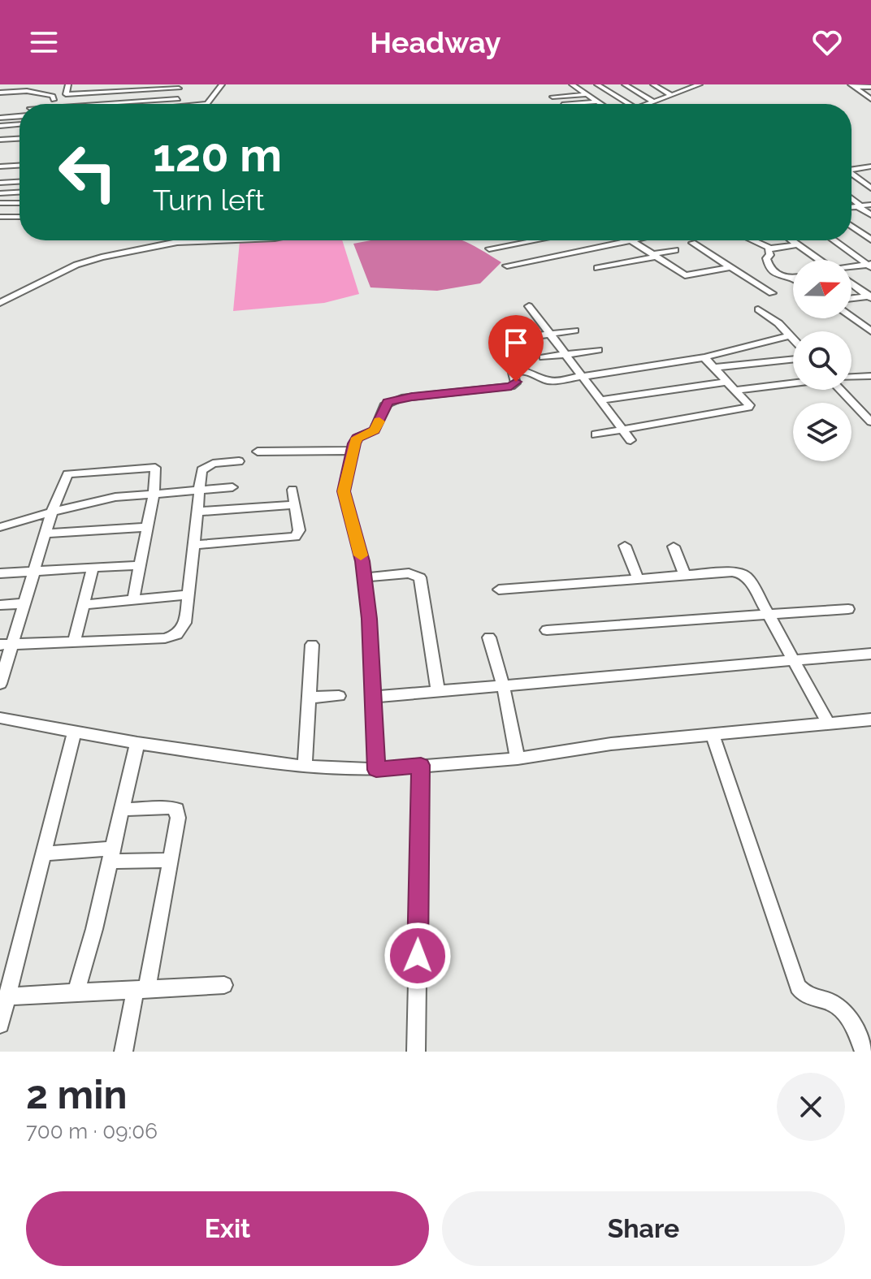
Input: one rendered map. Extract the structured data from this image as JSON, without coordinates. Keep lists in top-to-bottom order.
{
  "north": "right",
  "page": {
    "header": "Headway",
    "turn": ["120 m", "Turn left"],
    "heading": ["2 min", "700 m · 09:06"],
    "buttons": ["Exit", "Share"]
  }
}
